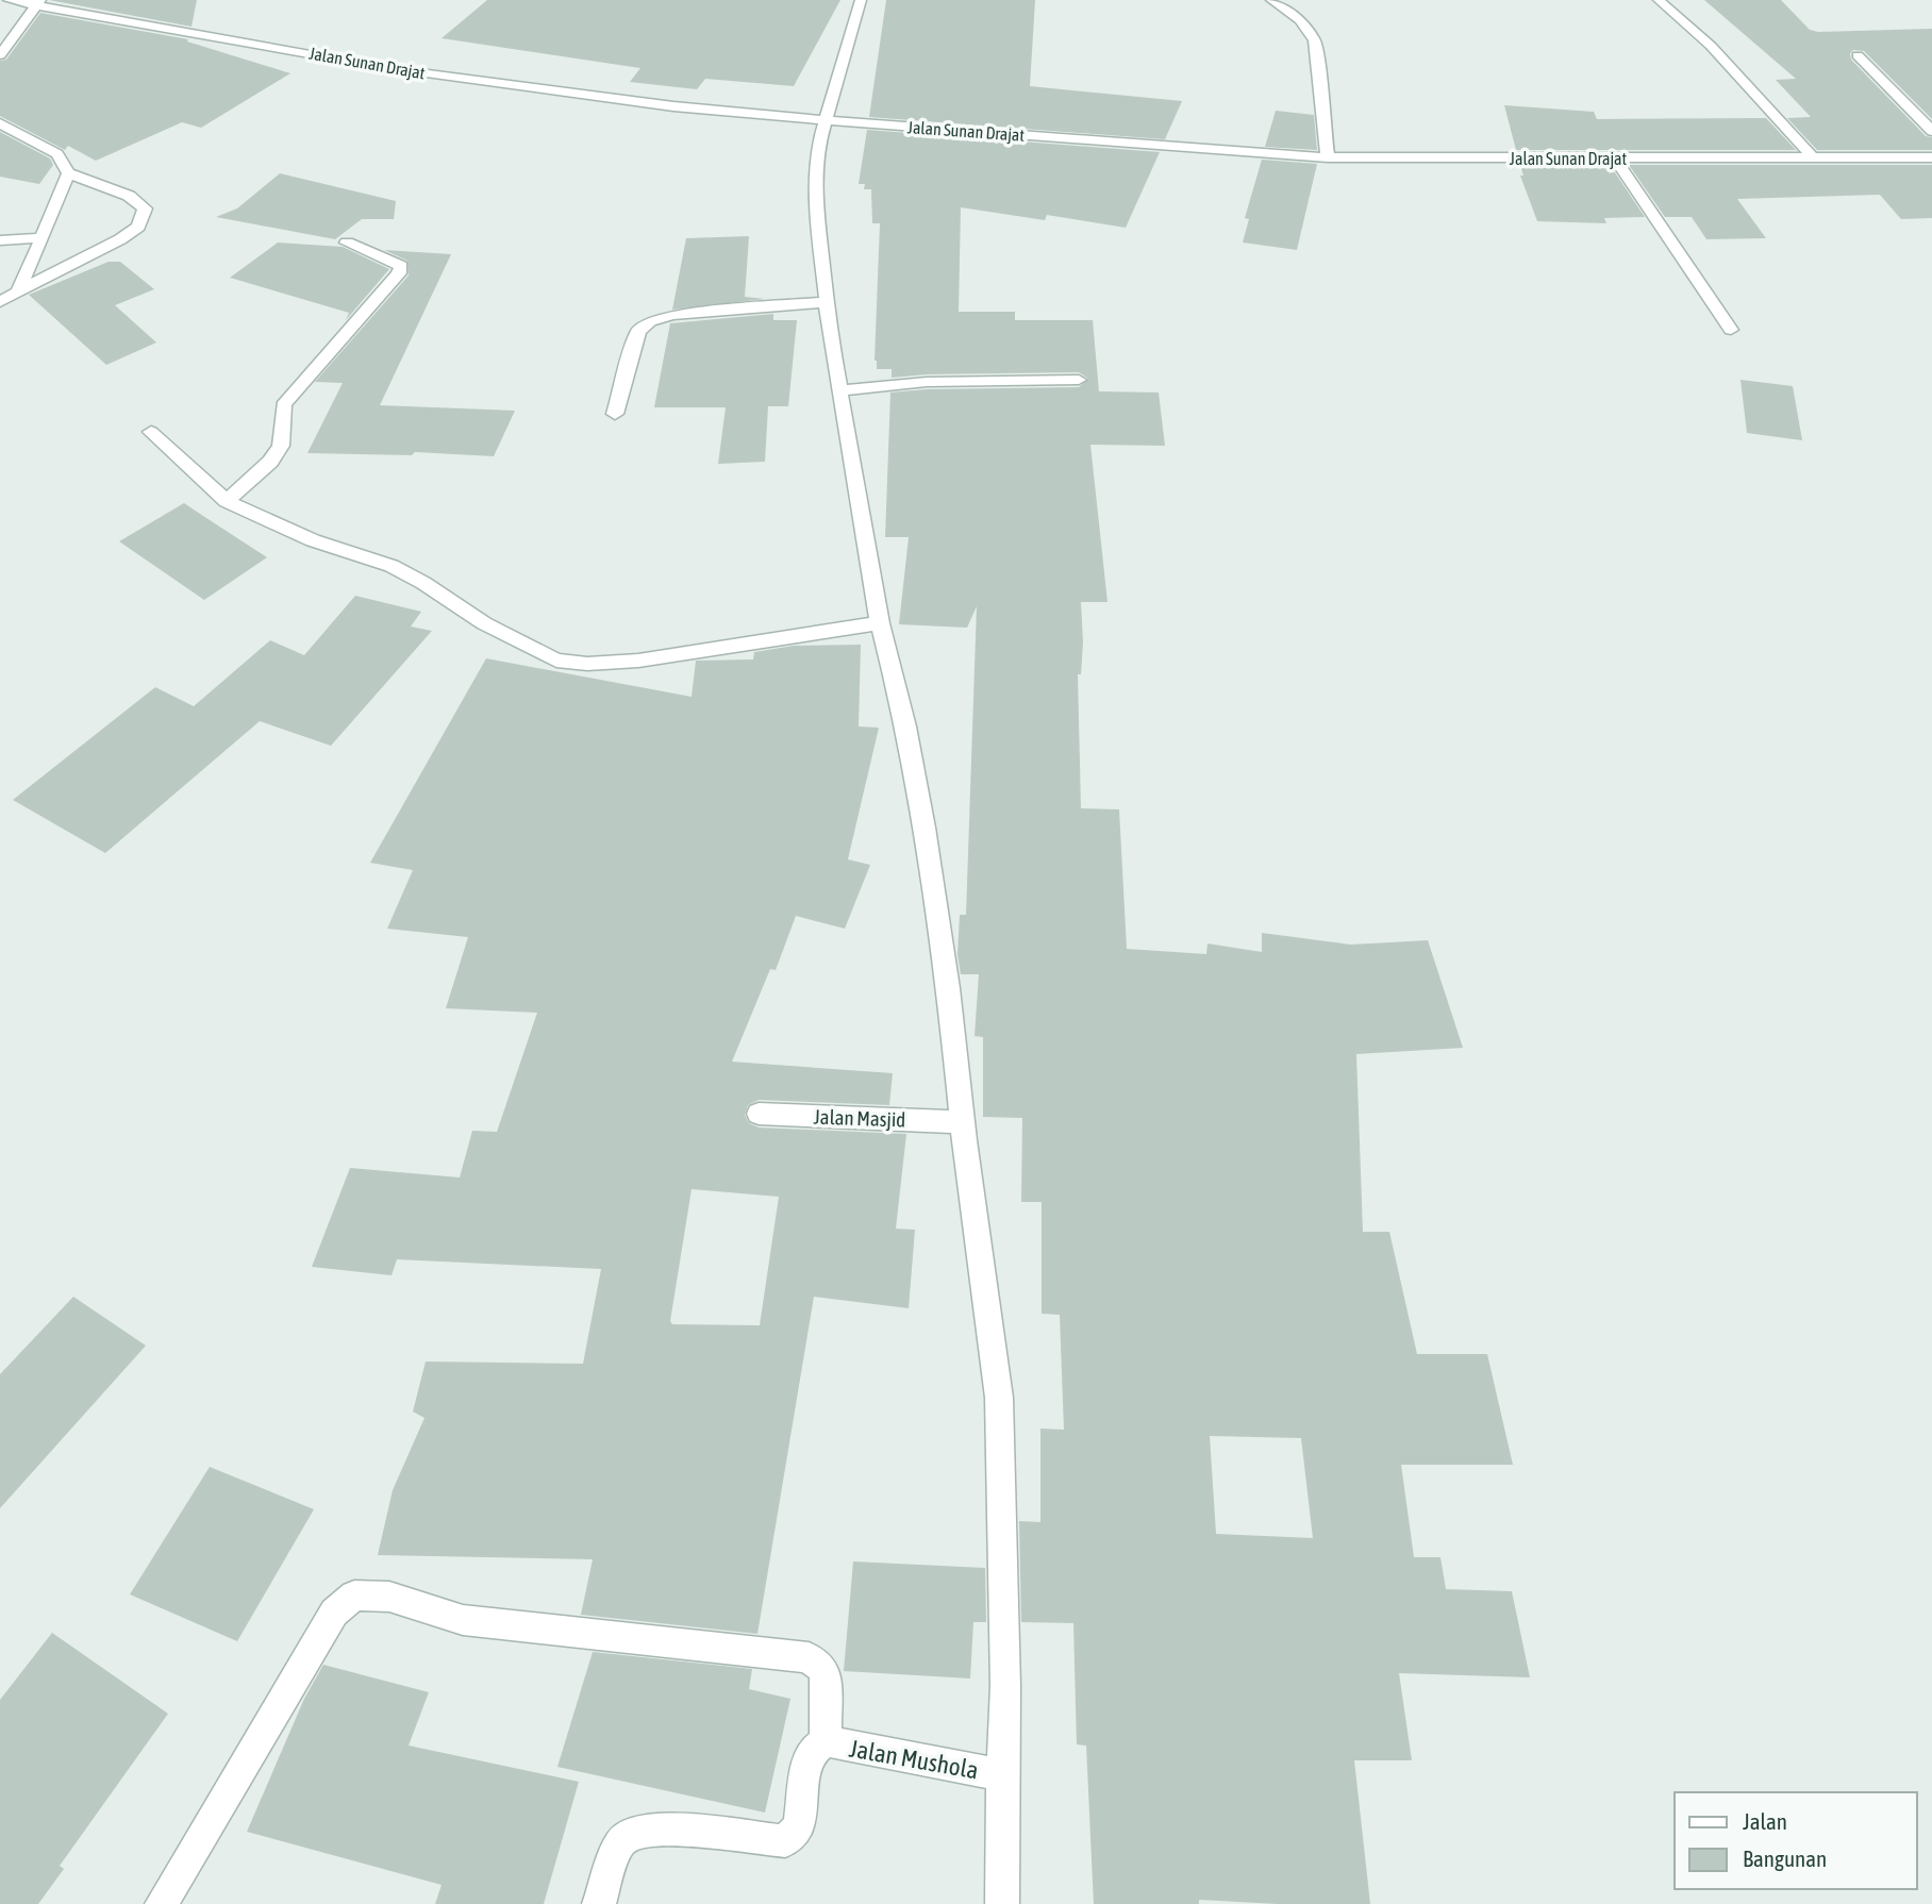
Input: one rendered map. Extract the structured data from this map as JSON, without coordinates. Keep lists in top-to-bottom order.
{
  "streets": {
    "street": ["Jalan Sunan Drajat", "Jalan Masjid", "Jalan Mushola"]
  },
  "legend": ["Jalan", "Bangunan"]
}
